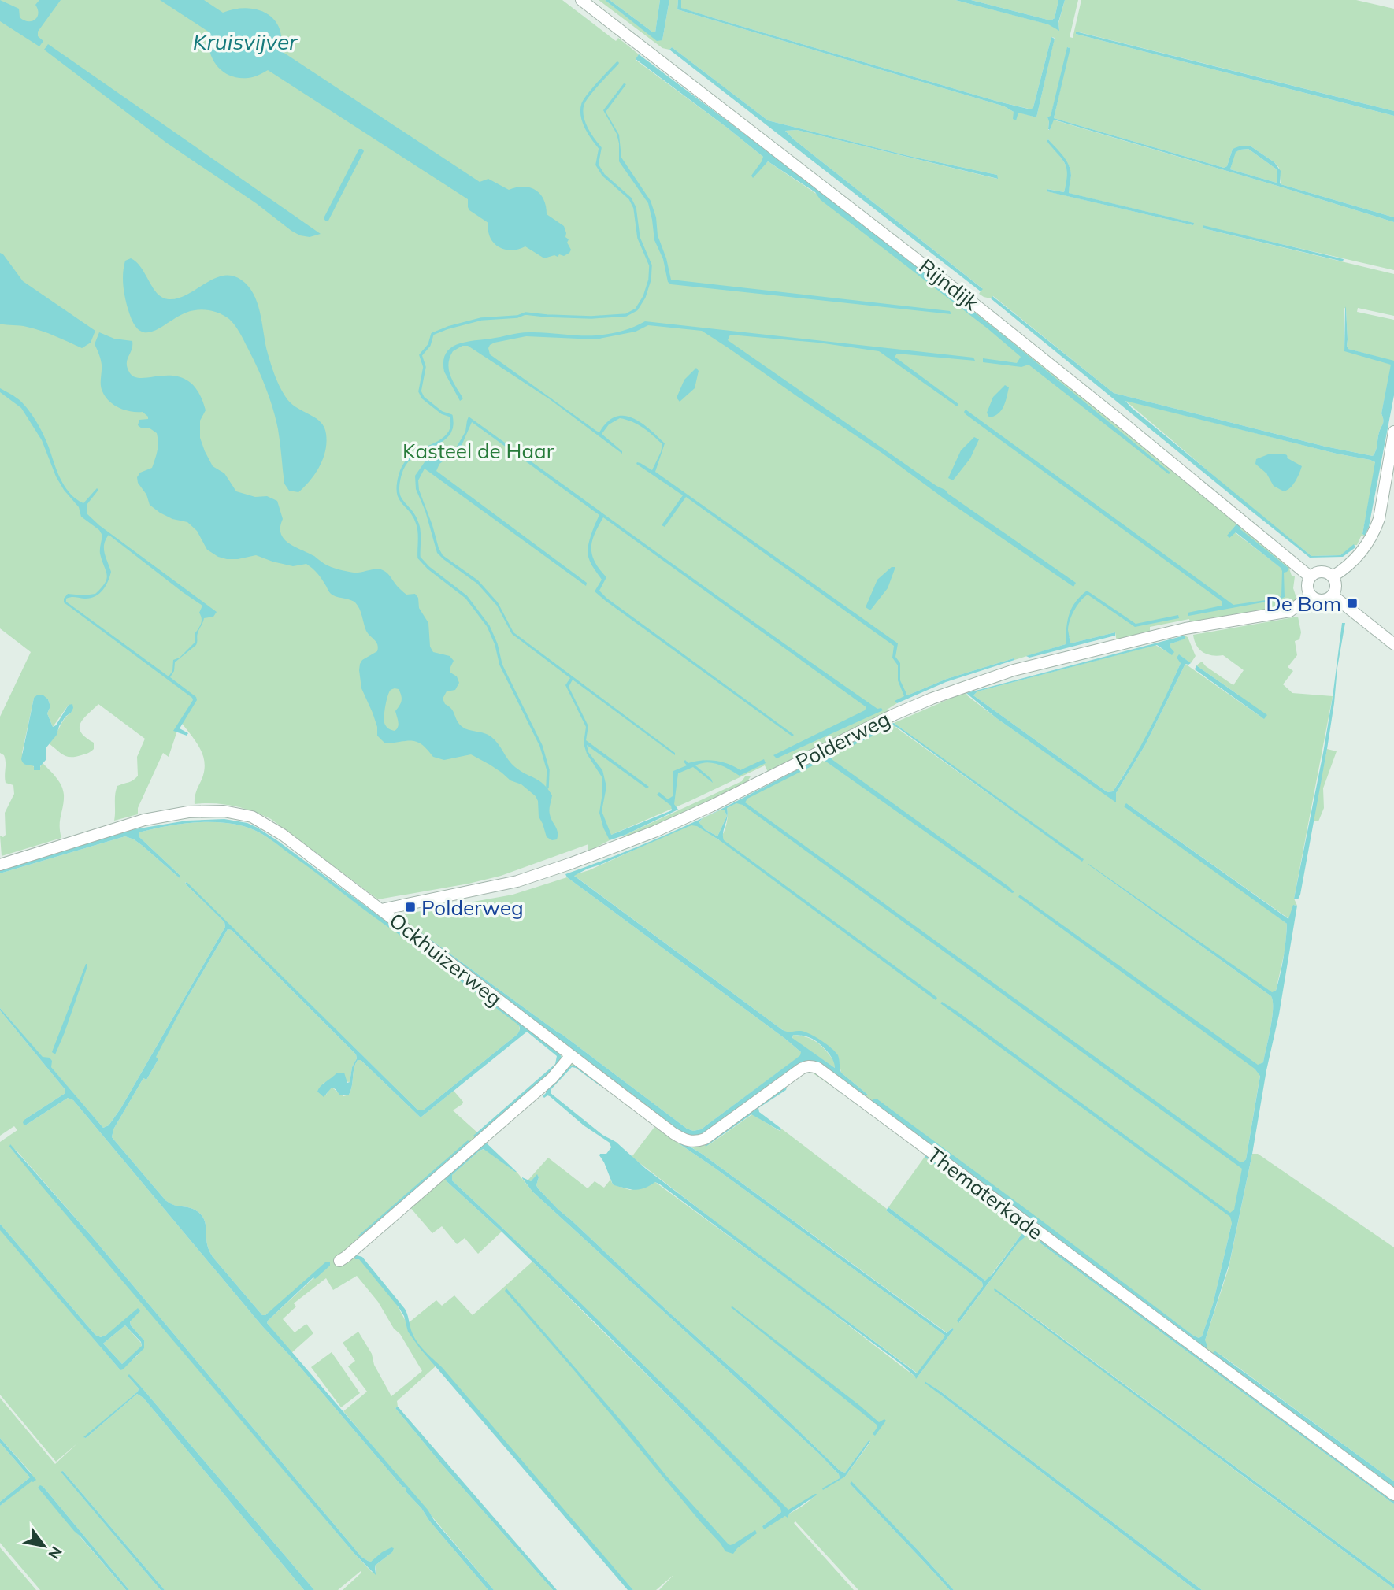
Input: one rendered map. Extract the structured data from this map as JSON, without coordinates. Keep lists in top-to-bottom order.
{
  "streets": {
    "street": [
      "Rijndijk",
      "Polderweg",
      "Ockhuizerweg",
      "Thematerkade"
    ]
  },
  "crossings": [
    ["Rijndijk", "Polderweg"],
    ["Polderweg", "Ockhuizerweg"],
    ["Ockhuizerweg", "Thematerkade"]
  ],
  "water": ["Kruisvijver"],
  "parks": ["Kasteel de Haar"],
  "places": {
    "transit": ["De Bom", "Polderweg"]
  },
  "north": "bottom right"
}
